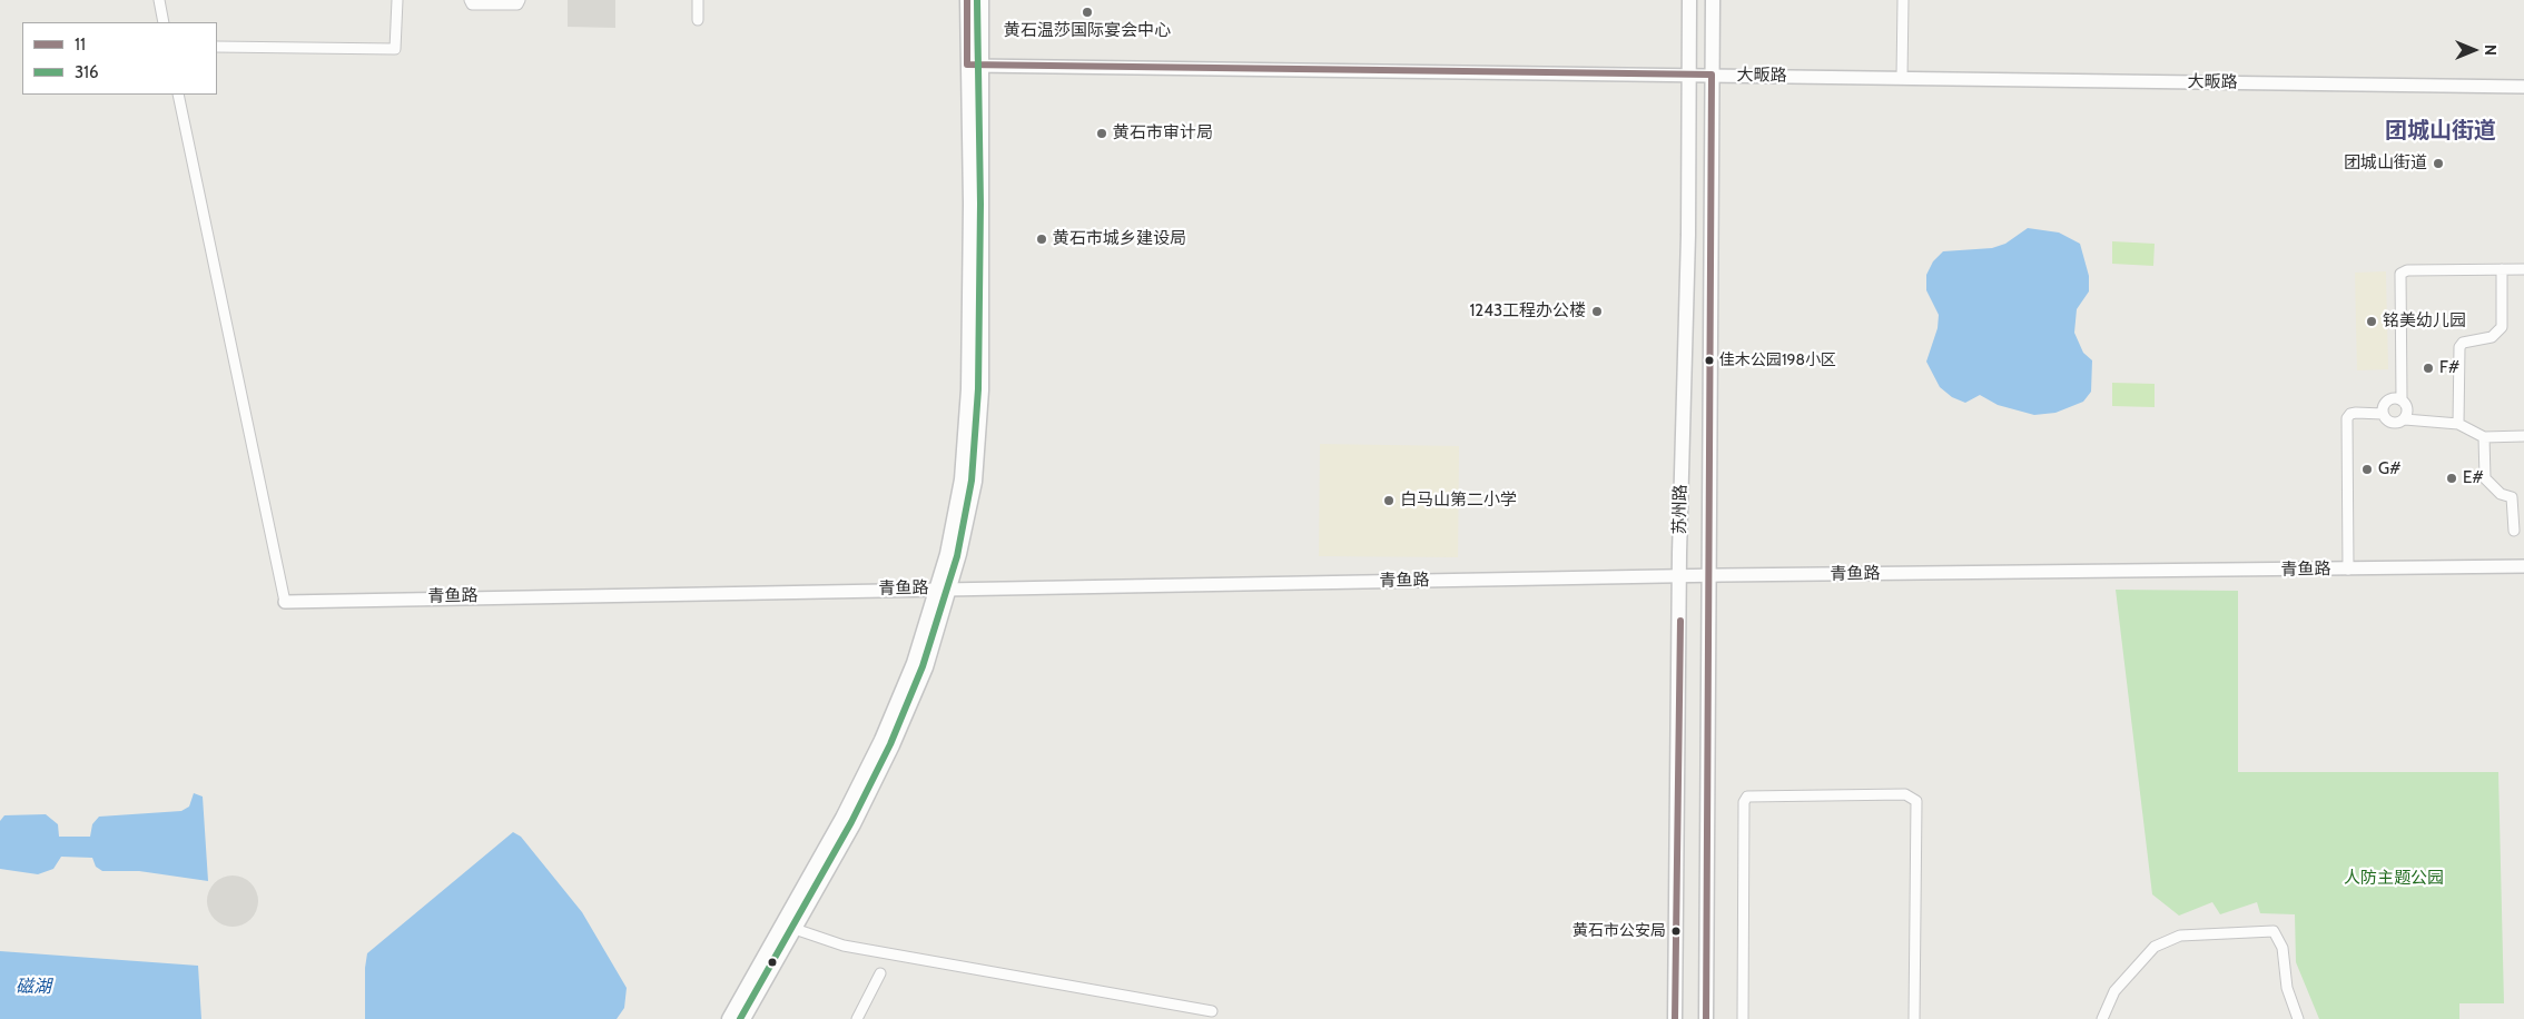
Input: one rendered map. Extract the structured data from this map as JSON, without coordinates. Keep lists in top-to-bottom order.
{
  "streets": {
    "main road": ["苏州路"],
    "street": ["大畈路", "青鱼路"]
  },
  "crossings": [
    ["大畈路", "苏州路"],
    ["苏州路", "青鱼路"]
  ],
  "districts": ["团城山街道"],
  "water": ["磁湖"],
  "parks": ["人防主题公园"],
  "places": [
    "黄石温莎国际宴会中心",
    "黄石市审计局",
    "团城山街道",
    "黄石市城乡建设局",
    "1243工程办公楼",
    "铭美幼儿园",
    "佳木公园198小区",
    "F#",
    "G#",
    "E#",
    "白马山第二小学",
    "黄石市公安局"
  ],
  "lines": ["transit line 11", "transit line 316"],
  "legend": ["11", "316"],
  "north": "right"
}
